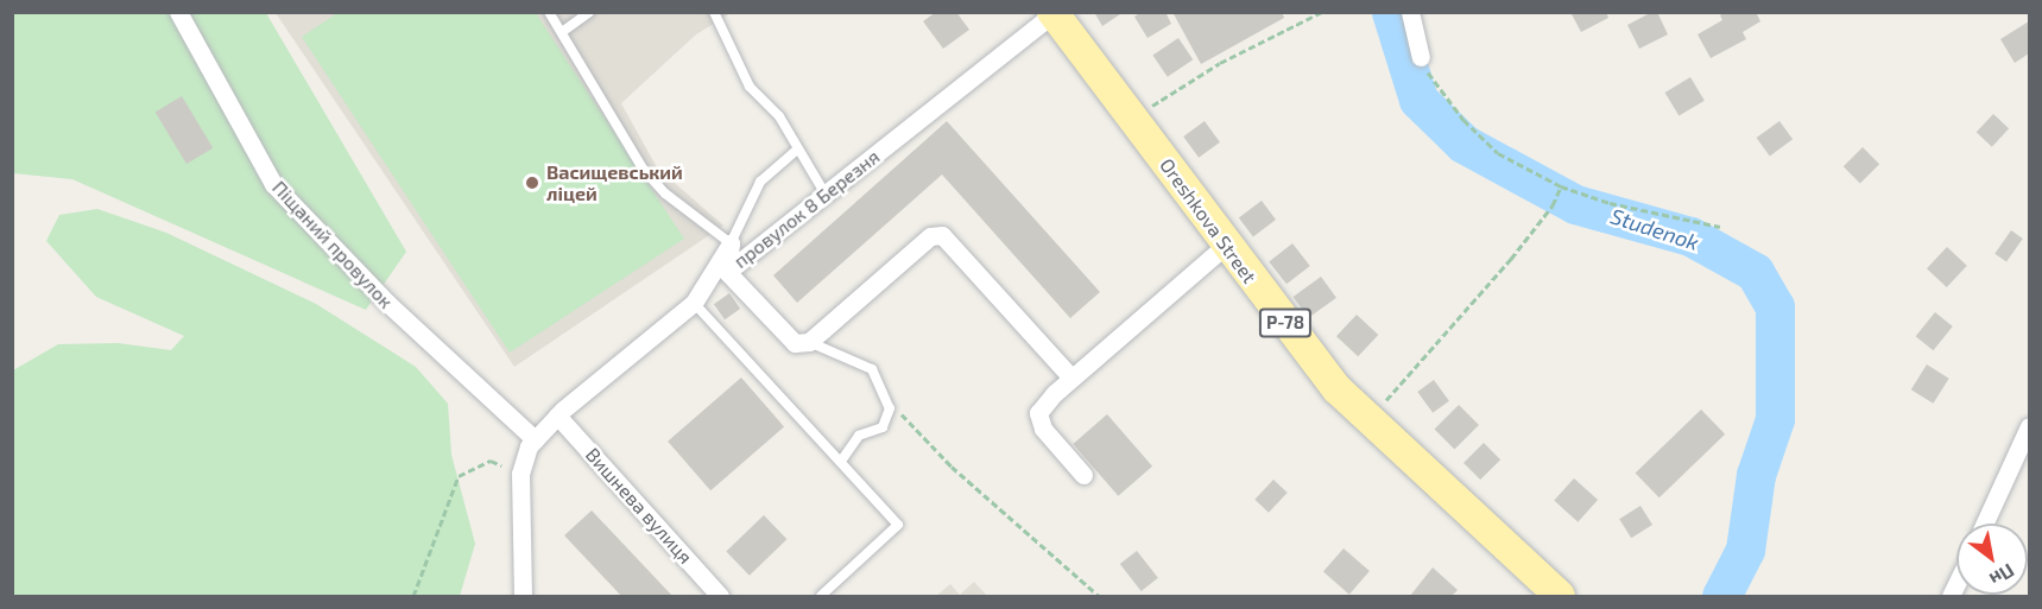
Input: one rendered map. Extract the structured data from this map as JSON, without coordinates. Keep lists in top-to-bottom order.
{
  "streets": {
    "main road": ["Oreshkova Street", "Р-78"],
    "street": ["провулок 8 Березня", "Піщаний провулок", "Вишнева вулиця"]
  },
  "crossings": [
    ["провулок 8 Березня", "Oreshkova Street"],
    ["провулок 8 Березня", "Піщаний провулок"],
    ["провулок 8 Березня", "Вишнева вулиця"]
  ],
  "water": ["Studenok"],
  "places": ["Васищевський ліцей"],
  "north": "bottom right"
}
